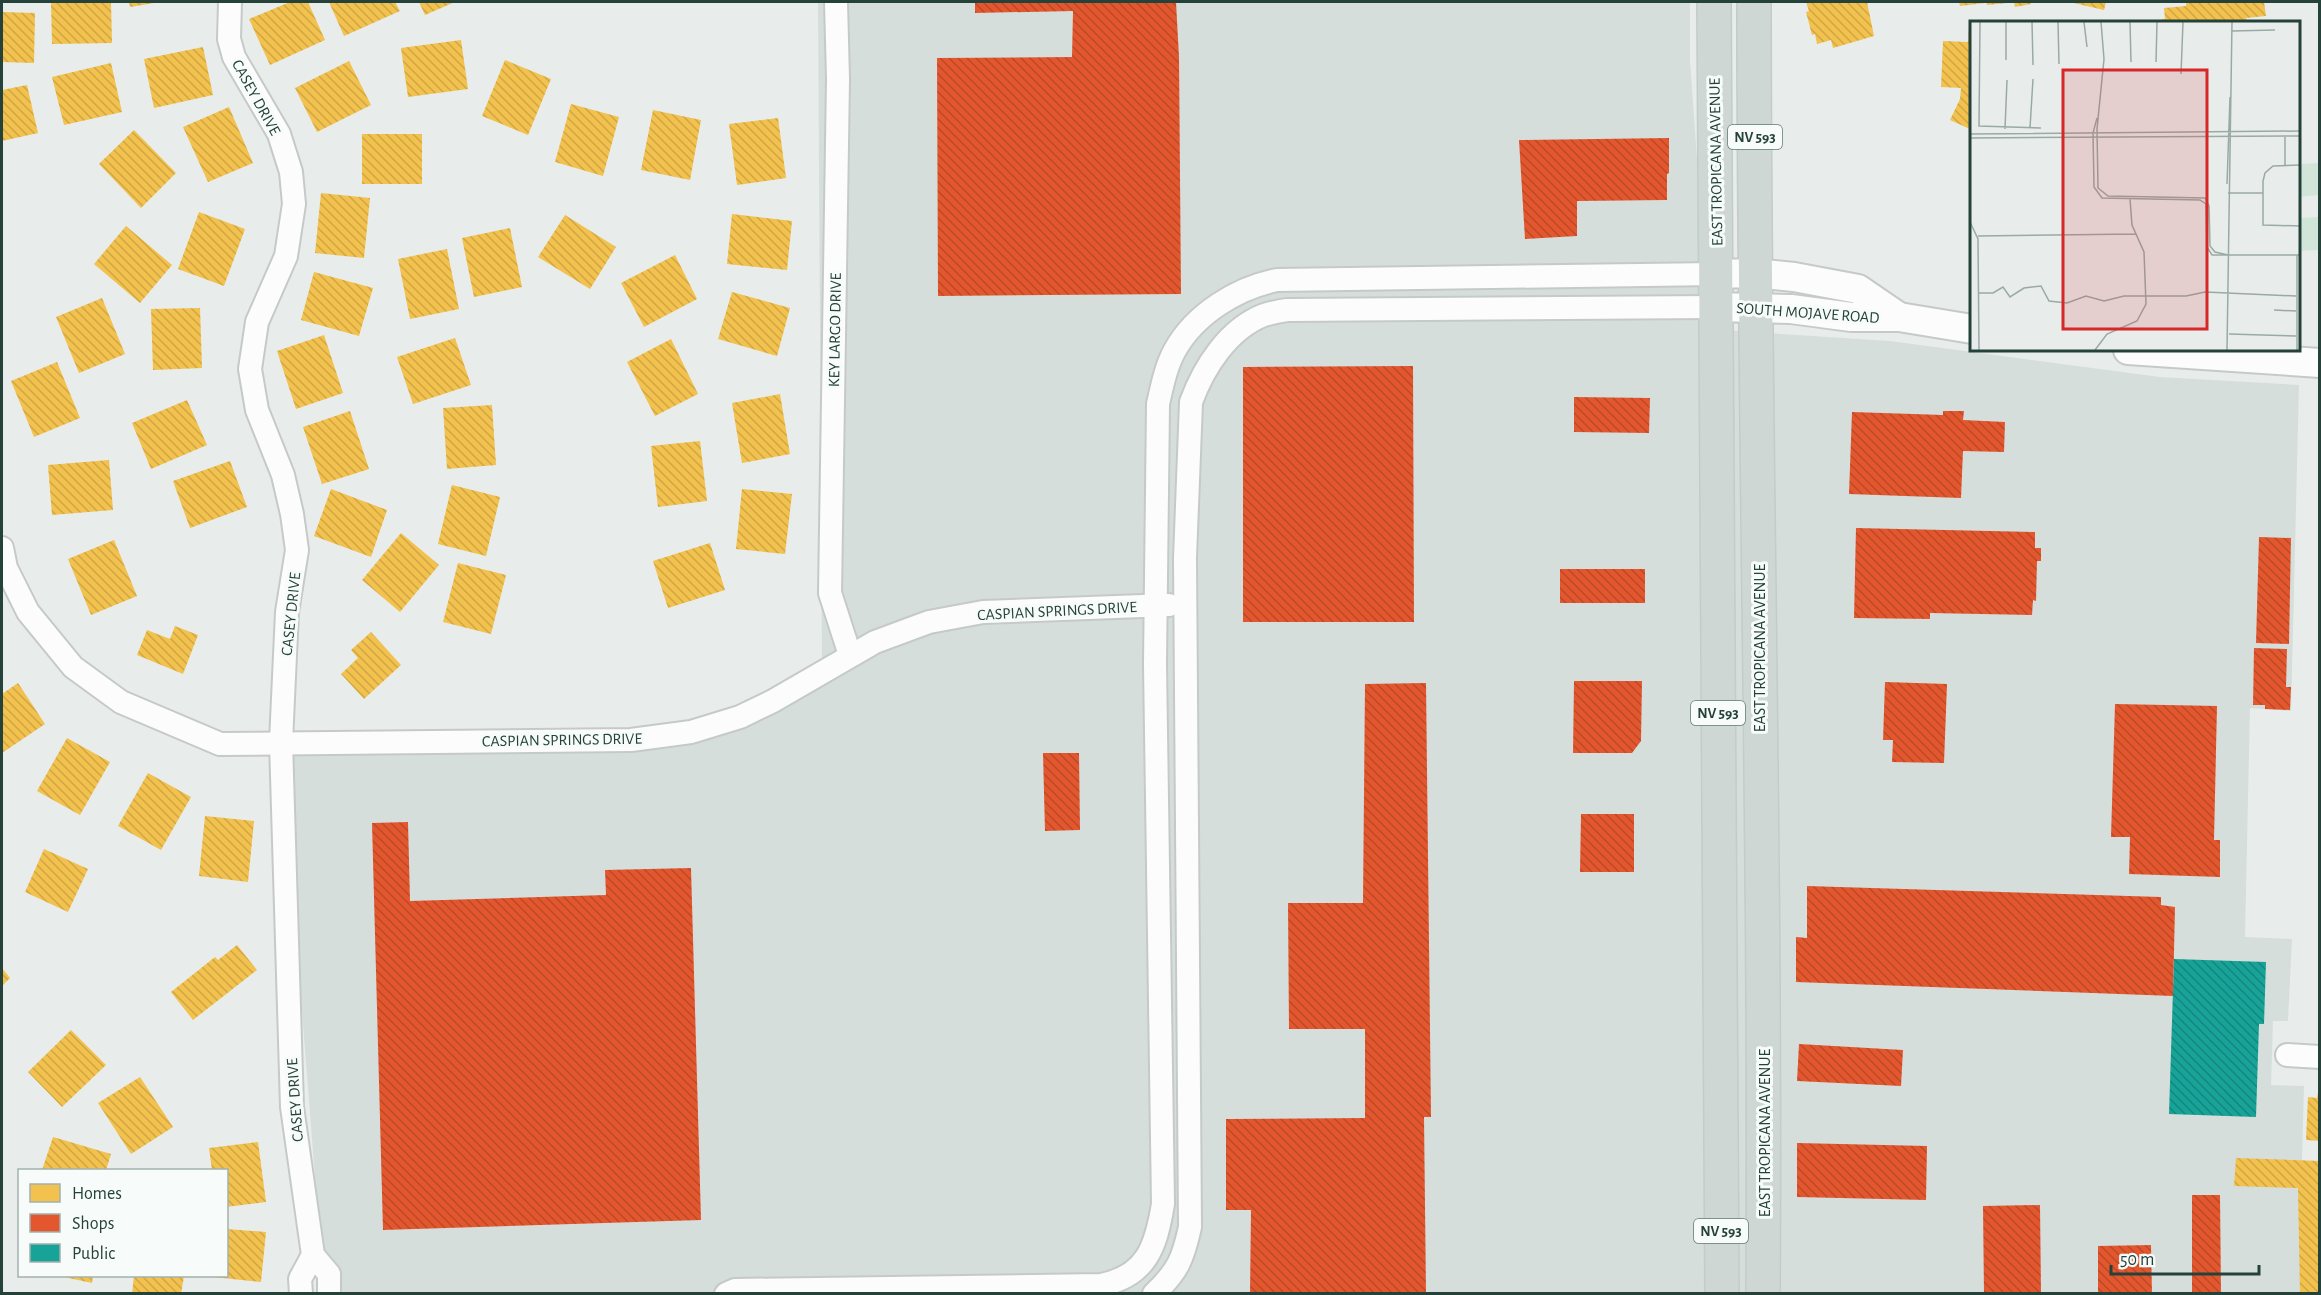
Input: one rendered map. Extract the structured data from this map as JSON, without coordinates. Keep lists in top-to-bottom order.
{
  "streets": {
    "main road": ["NV 593", "EAST TROPICANA AVENUE"],
    "street": [
      "CASEY DRIVE",
      "SOUTH MOJAVE ROAD",
      "KEY LARGO DRIVE",
      "CASPIAN SPRINGS DRIVE"
    ]
  },
  "crossings": [
    ["CASEY DRIVE", "CASPIAN SPRINGS DRIVE"],
    ["EAST TROPICANA AVENUE", "SOUTH MOJAVE ROAD"],
    ["KEY LARGO DRIVE", "CASPIAN SPRINGS DRIVE"]
  ],
  "legend": ["Homes", "Shops", "Public"],
  "scale_bar": "50 m"
}
